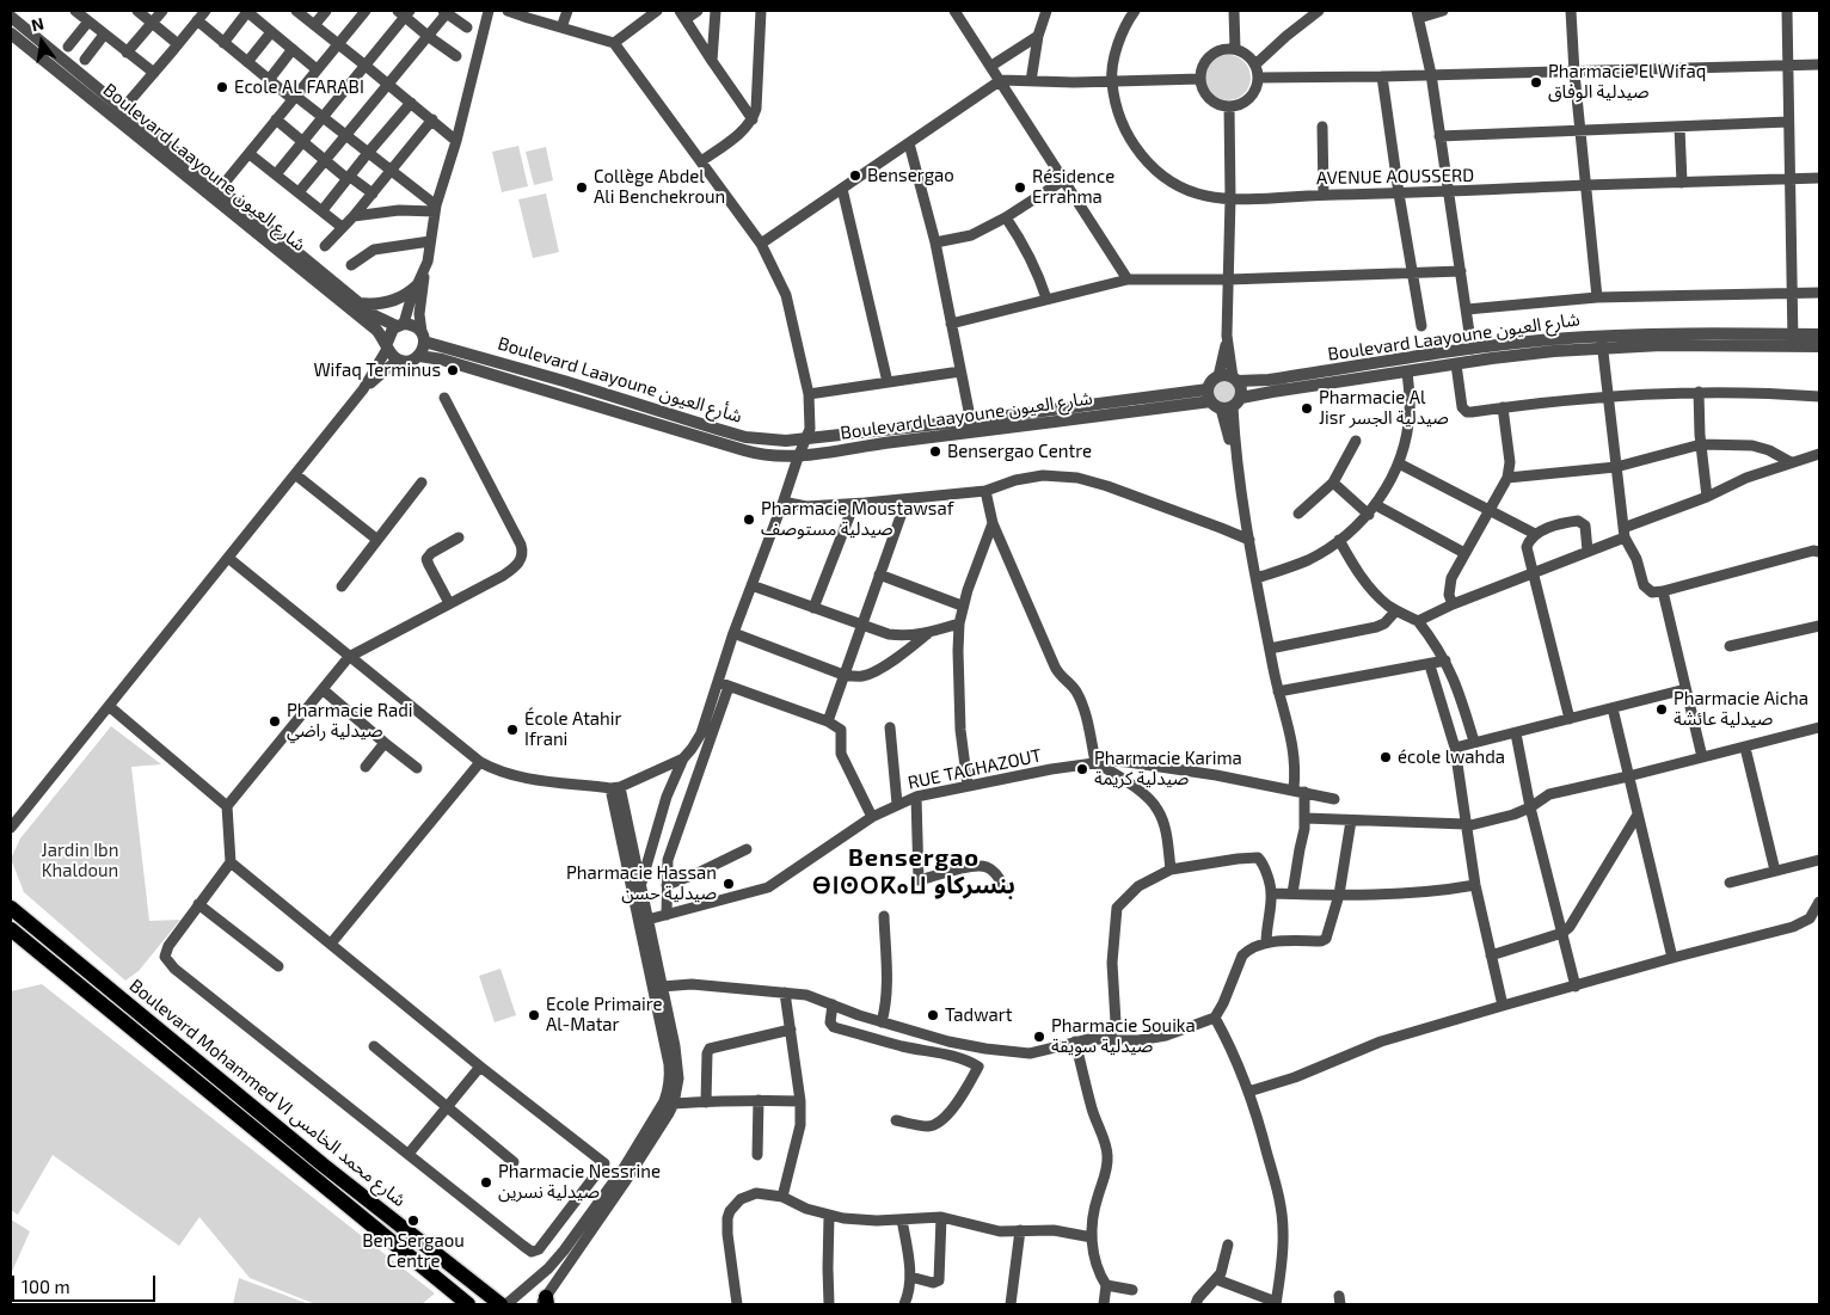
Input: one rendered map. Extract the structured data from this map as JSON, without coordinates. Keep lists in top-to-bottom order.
{
  "streets": {
    "main road": ["Boulevard Mohammed VI شارع محمد الخامس"],
    "street": [
      "Boulevard Laayoune شارع العيون",
      "AVENUE AOUSSERD",
      "Boulevard Laayoune شأرع العيون",
      "RUE TAGHAZOUT"
    ]
  },
  "crossings": [
    ["Boulevard Laayoune شارع العيون", "Boulevard Laayoune شأرع العيون"]
  ],
  "districts": ["Bensergao ⴱⵏⵙⵔⴽⴰⵡ بنسركاو"],
  "parks": ["Jardin Ibn Khaldoun"],
  "places": [
    "Pharmacie El Wifaq صيدلية الوفاق",
    "Ecole AL FARABI",
    "Bensergao",
    "Collège Abdel Ali Benchekroun",
    "Résidence Errahma",
    "Wifaq Terminus",
    "Pharmacie Al Jisr صيدلية الجسر",
    "Bensergao Centre",
    "Pharmacie Moustawsaf صيدلية مستوصف",
    "Pharmacie Aicha صيدلية عائشة",
    "Pharmacie Radi صيدلية راضي",
    "École Atahir Ifrani",
    "école lwahda",
    "Pharmacie Karima صيدلية كريمة",
    "Pharmacie Hassan صيدلية حسن",
    "Ecole Primaire Al-Matar",
    "Tadwart",
    "Pharmacie Souika صيدلية سويقة",
    "Pharmacie Nessrine صيدلية نسرين",
    "Ben Sergaou Centre"
  ],
  "scale_bar": "100 m",
  "north": "top"
}
